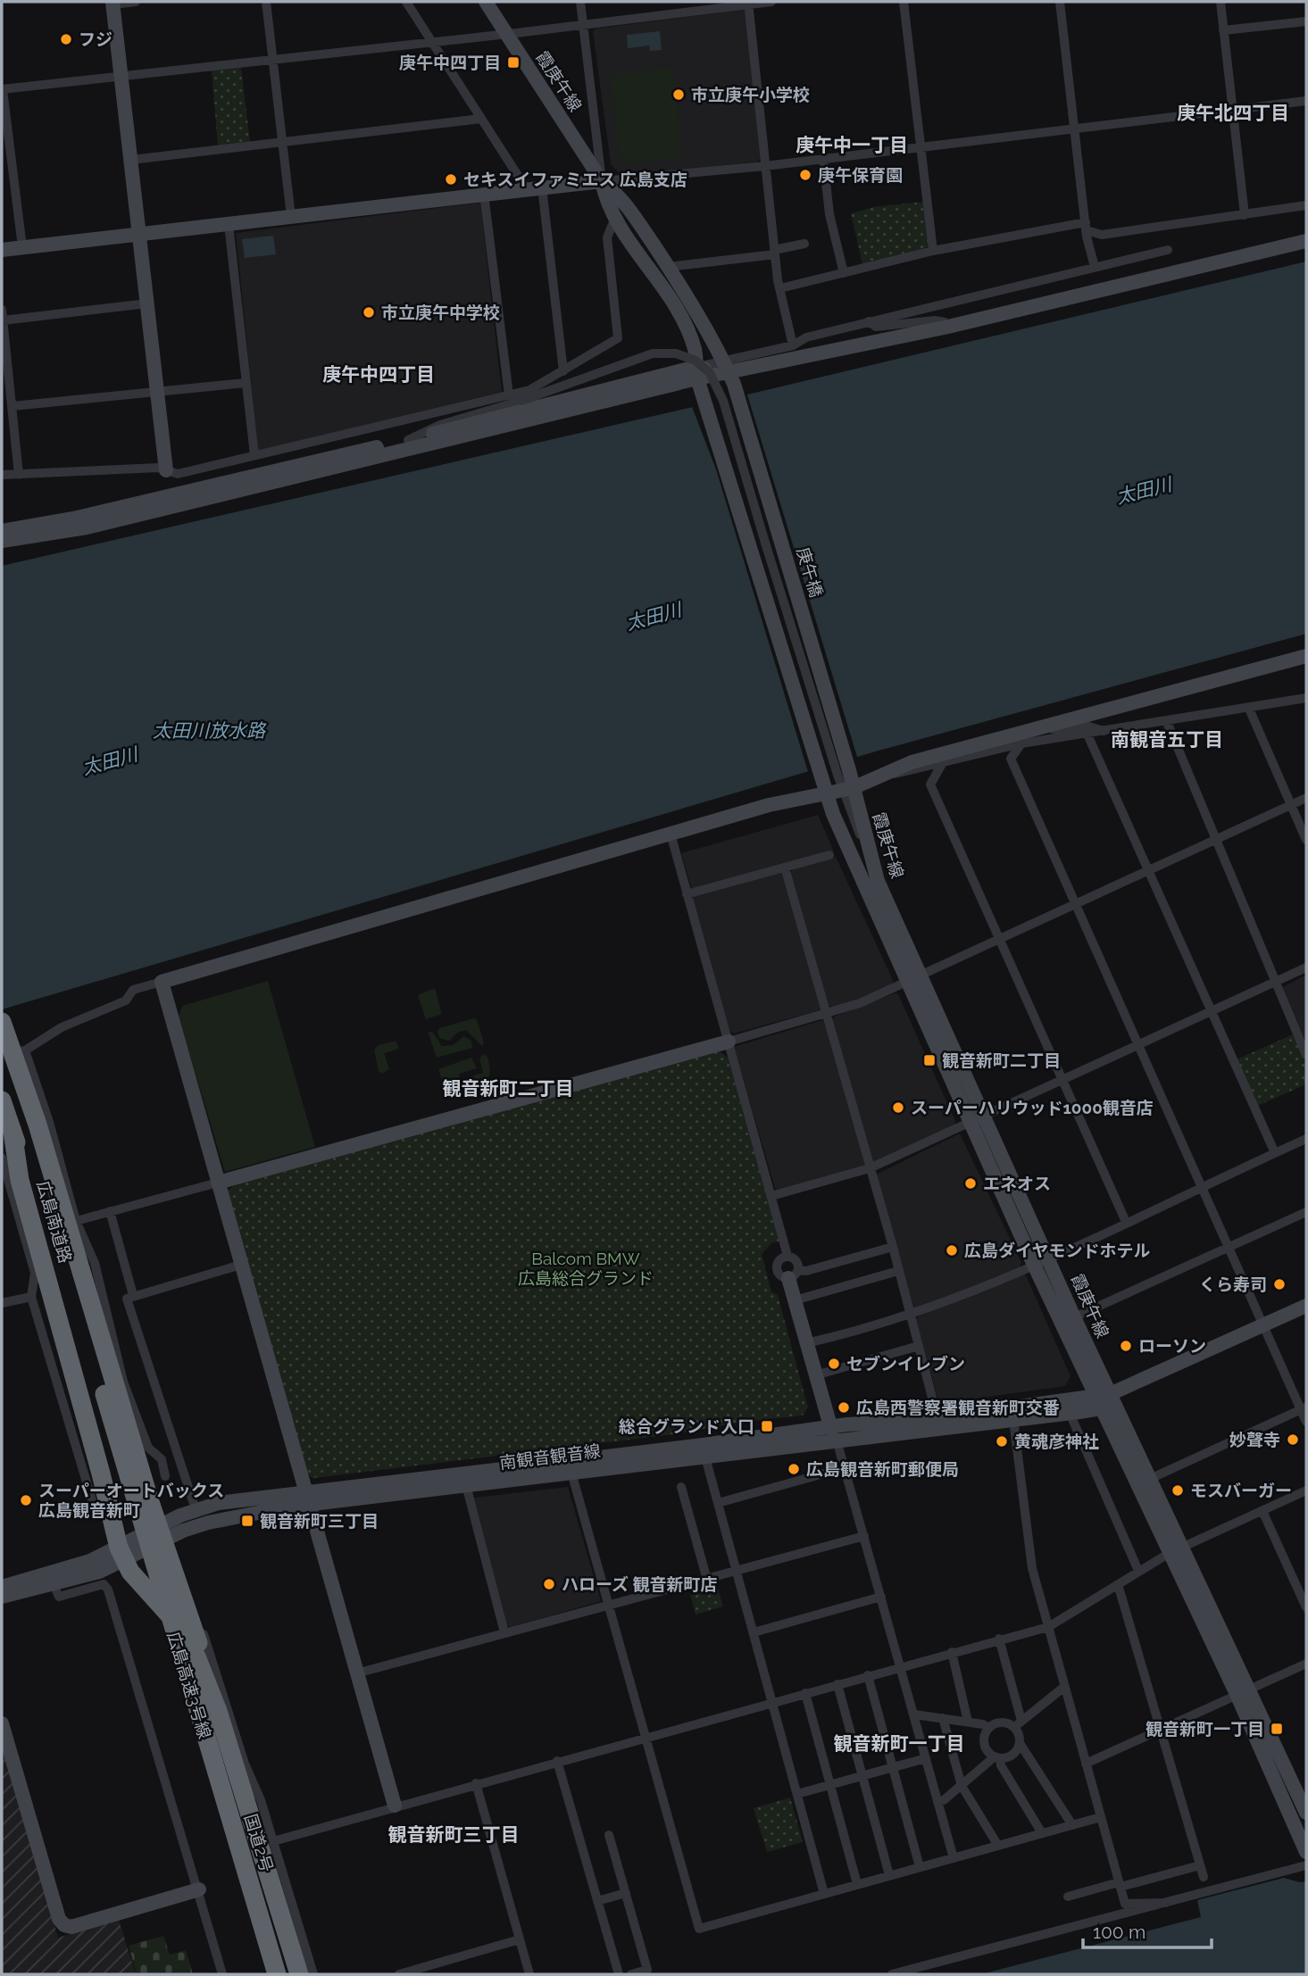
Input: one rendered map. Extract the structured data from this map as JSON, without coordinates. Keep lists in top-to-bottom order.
{
  "streets": {
    "highway": ["広島南道路", "広島高速3号線", "国道2号"],
    "street": ["霞庚午線", "庚午橋", "南観音観音線"]
  },
  "crossings": [
    ["霞庚午線", "庚午橋"],
    ["広島南道路", "広島高速3号線"],
    ["南観音観音線", "国道2号"]
  ],
  "districts": [
    "庚午北四丁目",
    "庚午中一丁目",
    "庚午中四丁目",
    "南観音五丁目",
    "観音新町二丁目",
    "観音新町一丁目",
    "観音新町三丁目"
  ],
  "water": ["太田川", "太田川放水路"],
  "parks": ["Balcom BMW 広島総合グランド"],
  "places": {
    "other": [
      "フジ",
      "市立庚午小学校",
      "庚午保育園",
      "セキスイファミエス 広島支店",
      "市立庚午中学校",
      "スーパーハリウッド1000観音店",
      "エネオス",
      "広島ダイヤモンドホテル",
      "くら寿司",
      "ローソン",
      "セブンイレブン",
      "広島西警察署観音新町交番",
      "妙聲寺",
      "黄魂彦神社",
      "広島観音新町郵便局",
      "モスバーガー",
      "スーパーオートバックス 広島観音新町",
      "ハローズ 観音新町店"
    ],
    "transit": [
      "庚午中四丁目",
      "観音新町二丁目",
      "総合グランド入口",
      "観音新町三丁目",
      "観音新町一丁目"
    ]
  },
  "scale_bar": "100 m"
}
